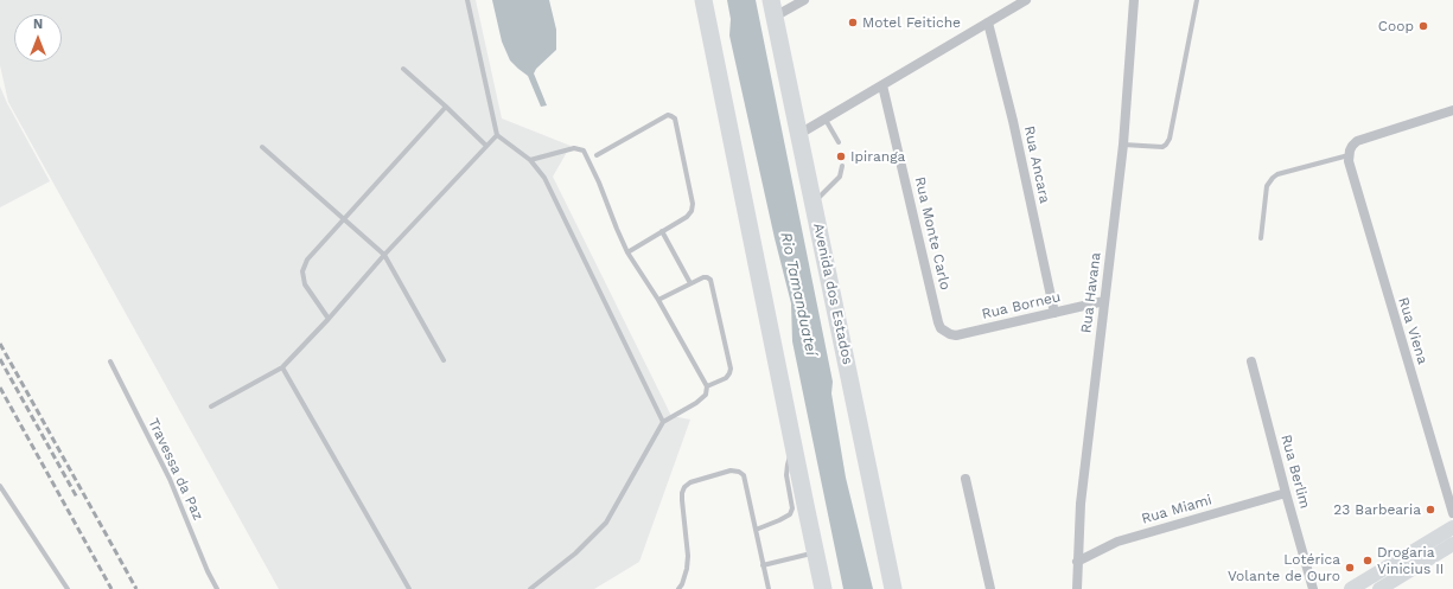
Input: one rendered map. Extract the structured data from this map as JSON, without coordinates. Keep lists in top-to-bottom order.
{
  "streets": {
    "highway": ["Avenida dos Estados"],
    "street": [
      "Rua Ancara",
      "Rua Monte Carlo",
      "Rua Havana",
      "Rua Borneu",
      "Rua Viena",
      "Rua Berlim",
      "Rua Miami"
    ],
    "lane": ["Travessa da Paz"]
  },
  "crossings": [
    ["Rua Ancara", "Rua Borneu"],
    ["Rua Monte Carlo", "Rua Borneu"],
    ["Rua Havana", "Rua Borneu"],
    ["Rua Havana", "Rua Miami"],
    ["Rua Berlim", "Rua Miami"]
  ],
  "water": ["Rio Tamanduateí"],
  "places": [
    "Motel Feitiche",
    "Coop",
    "Ipiranga",
    "23 Barbearia",
    "Drogaria Vinicius II",
    "Lotérica Volante de Ouro"
  ],
  "north": "top"
}
